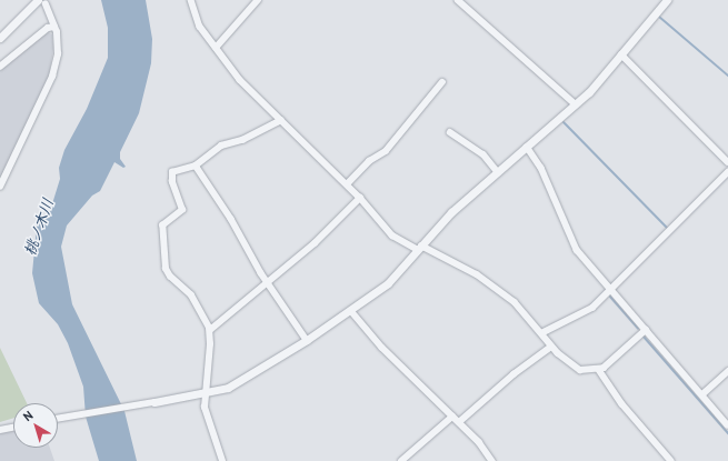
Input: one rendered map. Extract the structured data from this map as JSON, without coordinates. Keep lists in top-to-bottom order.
{
  "water": ["桃ノ木川"],
  "north": "top left"
}
